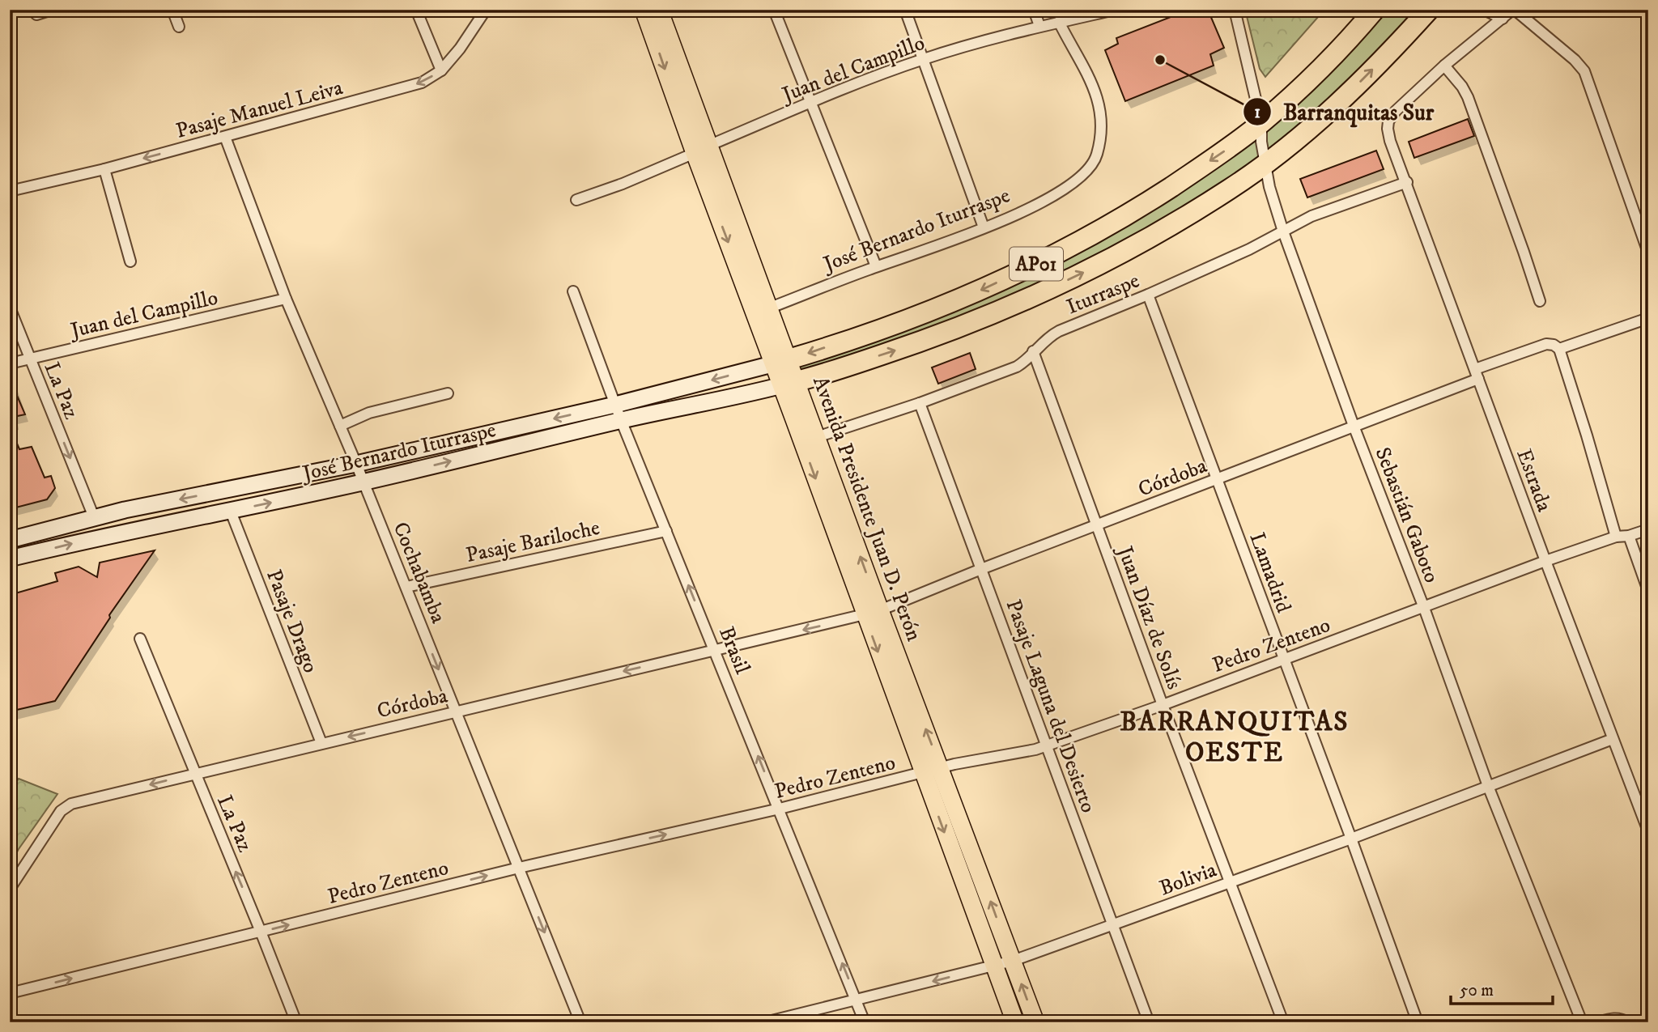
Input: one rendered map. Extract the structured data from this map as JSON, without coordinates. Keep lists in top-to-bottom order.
{
  "streets": {
    "highway": ["AP01"],
    "main road": ["José Bernardo Iturraspe", "Avenida Presidente Juan D. Perón"],
    "street": [
      "Juan del Campillo",
      "Pasaje Manuel Leiva",
      "Iturraspe",
      "La Paz",
      "Córdoba",
      "Estrada",
      "Sebastián Gaboto",
      "Pasaje Bariloche",
      "Cochabamba",
      "Lamadrid",
      "Juan Díaz de Solís",
      "Pasaje Drago",
      "Pedro Zenteno",
      "Brasil",
      "Pasaje Laguna del Desierto",
      "Bolivia"
    ]
  },
  "crossings": [
    ["Juan del Campillo", "José Bernardo Iturraspe"],
    ["Juan del Campillo", "La Paz"],
    ["Juan del Campillo", "Avenida Presidente Juan D. Perón"],
    ["Juan del Campillo", "Cochabamba"],
    ["Pasaje Manuel Leiva", "Cochabamba"],
    ["José Bernardo Iturraspe", "AP01"],
    ["José Bernardo Iturraspe", "La Paz"],
    ["José Bernardo Iturraspe", "Avenida Presidente Juan D. Perón"],
    ["José Bernardo Iturraspe", "Cochabamba"],
    ["José Bernardo Iturraspe", "Pasaje Drago"],
    ["José Bernardo Iturraspe", "Brasil"],
    ["AP01", "Avenida Presidente Juan D. Perón"],
    ["AP01", "Sebastián Gaboto"],
    ["Iturraspe", "Estrada"],
    ["Iturraspe", "Avenida Presidente Juan D. Perón"],
    ["Iturraspe", "Sebastián Gaboto"],
    ["Iturraspe", "Lamadrid"],
    ["Iturraspe", "Juan Díaz de Solís"],
    ["Iturraspe", "Pasaje Laguna del Desierto"],
    ["La Paz", "Córdoba"],
    ["La Paz", "Pedro Zenteno"],
    ["Córdoba", "Estrada"],
    ["Córdoba", "Avenida Presidente Juan D. Perón"],
    ["Córdoba", "Sebastián Gaboto"],
    ["Córdoba", "Cochabamba"],
    ["Córdoba", "Lamadrid"],
    ["Córdoba", "Juan Díaz de Solís"],
    ["Córdoba", "Pasaje Drago"],
    ["Córdoba", "Brasil"],
    ["Córdoba", "Pasaje Laguna del Desierto"],
    ["Estrada", "Pedro Zenteno"],
    ["Estrada", "Bolivia"],
    ["Avenida Presidente Juan D. Perón", "Pedro Zenteno"],
    ["Avenida Presidente Juan D. Perón", "Bolivia"],
    ["Sebastián Gaboto", "Pedro Zenteno"],
    ["Sebastián Gaboto", "Bolivia"],
    ["Pasaje Bariloche", "Cochabamba"],
    ["Pasaje Bariloche", "Brasil"],
    ["Cochabamba", "Pedro Zenteno"],
    ["Lamadrid", "Pedro Zenteno"],
    ["Lamadrid", "Bolivia"],
    ["Juan Díaz de Solís", "Pedro Zenteno"],
    ["Juan Díaz de Solís", "Bolivia"],
    ["Pedro Zenteno", "Brasil"],
    ["Pedro Zenteno", "Pasaje Laguna del Desierto"],
    ["Brasil", "Bolivia"],
    ["Pasaje Laguna del Desierto", "Bolivia"]
  ],
  "one_way": [
    "Pasaje Manuel Leiva",
    "Córdoba",
    "Pedro Zenteno",
    "Brasil"
  ],
  "districts": ["BARRANQUITAS OESTE"],
  "places": ["Barranquitas Sur"],
  "scale_bar": "50 m"
}
